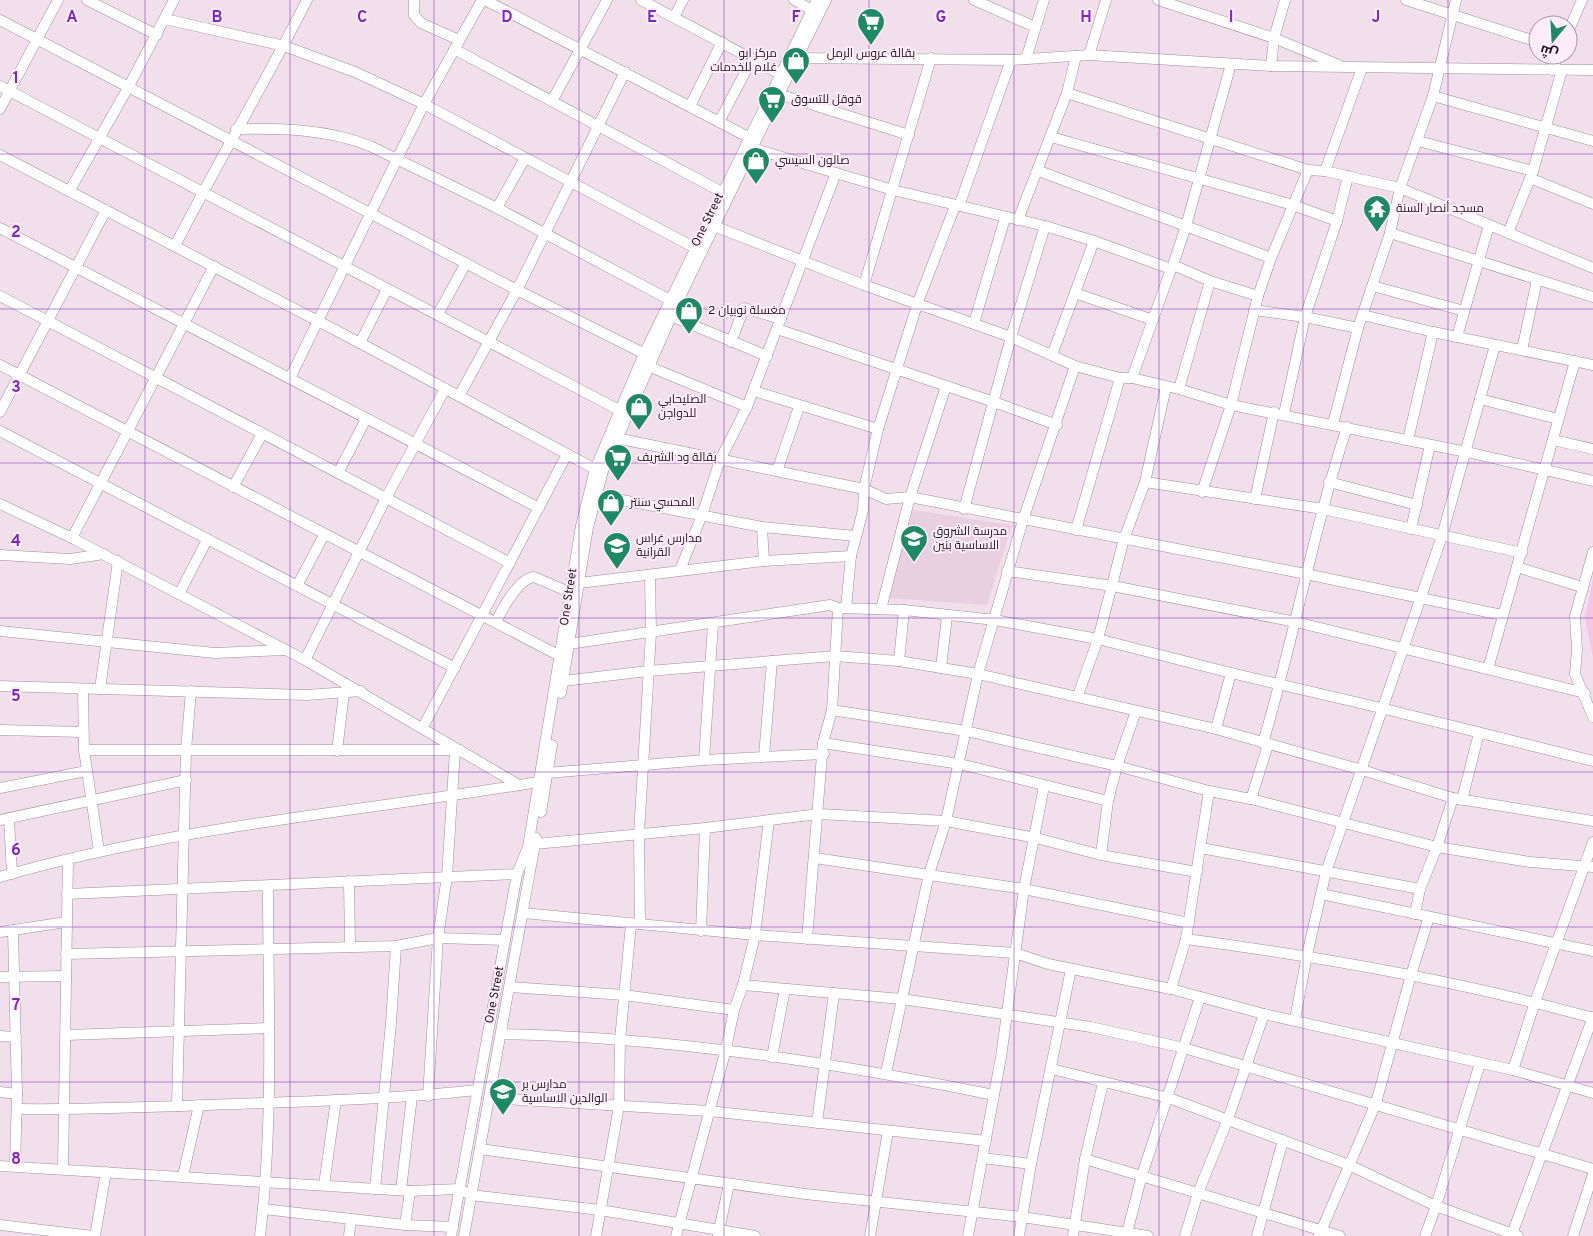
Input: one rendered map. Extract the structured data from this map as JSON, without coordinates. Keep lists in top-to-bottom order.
{
  "streets": {
    "street": ["One Street"]
  },
  "places": {
    "supermarket": ["بقالة عروس الرمل", "قوقل للتسوق", "بقالة ود الشريف"],
    "shop": [
      "مركز ابو غلام للخدمات",
      "صالون السيسي",
      "مغسلة نوبيان 2",
      "الصليحابي للدواجن",
      "المحسي سنتر"
    ],
    "temple": ["مسجد أنصار السنة"],
    "school or university": ["مدرسة الشروق الاساسية بنين", "مدارس غراس القرانية", "مدارس بر الوالدين الاساسية"]
  },
  "north": "bottom",
  "grid": {
    "columns": [
      "A",
      "B",
      "C",
      "D",
      "E",
      "F",
      "G",
      "H",
      "I",
      "J"
    ],
    "rows": [
      "1",
      "2",
      "3",
      "4",
      "5",
      "6",
      "7",
      "8"
    ]
  }
}
